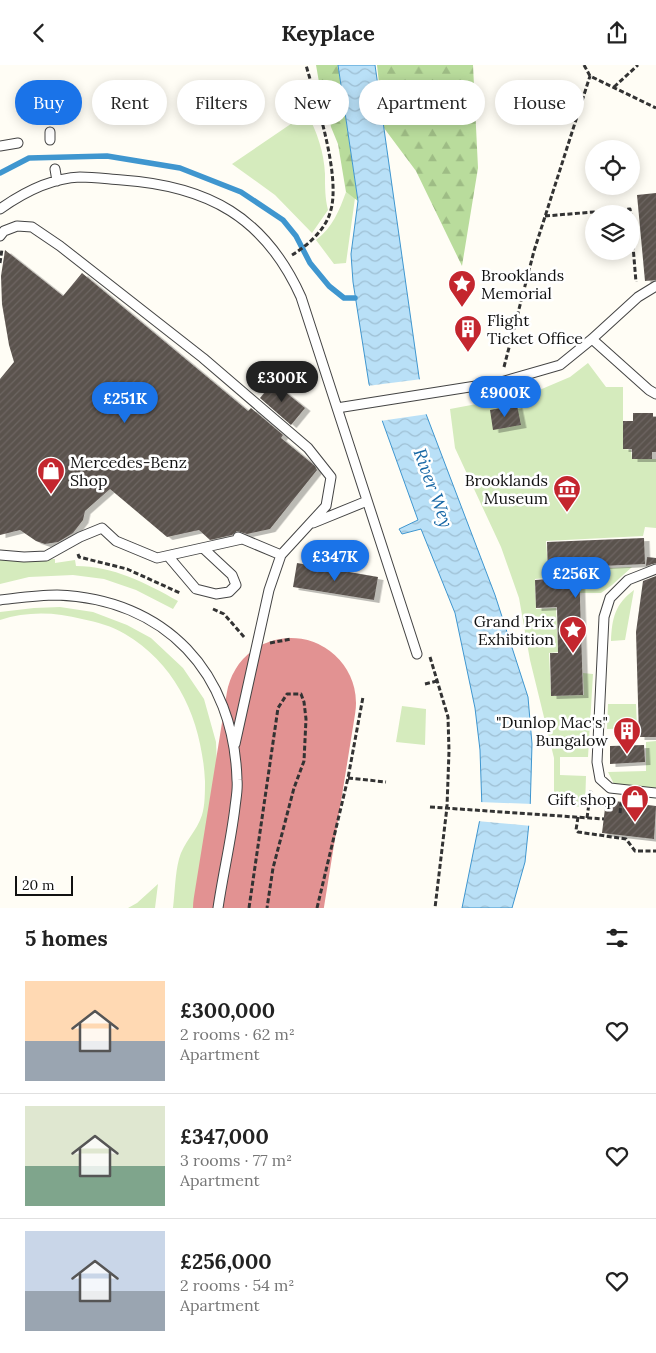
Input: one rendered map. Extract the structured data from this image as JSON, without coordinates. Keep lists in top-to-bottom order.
{
  "water": ["River Wey"],
  "places": {
    "place": ["Brooklands Memorial", "Grand Prix Exhibition"],
    "building": ["Flight Ticket Office", "\"Dunlop Mac's\" Bungalow"],
    "shop": ["Mercedes-Benz Shop", "Gift shop"],
    "museum": ["Brooklands Museum"]
  },
  "scale_bar": "20 m",
  "page": {
    "header": "Keyplace",
    "chip": [
      "Buy",
      "Rent",
      "Filters",
      "New",
      "Apartment",
      "House"
    ],
    "price": [
      "£300K",
      "£900K",
      "£251K",
      "£347K",
      "£256K"
    ],
    "scale": "20 m",
    "heading": "5 homes",
    "list": [
      {
        "name": "£300,000",
        "note": "2 rooms · 62 m² · Apartment"
      },
      {
        "name": "£347,000",
        "note": "3 rooms · 77 m² · Apartment"
      },
      {
        "name": "£256,000",
        "note": "2 rooms · 54 m² · Apartment"
      }
    ]
  }
}
